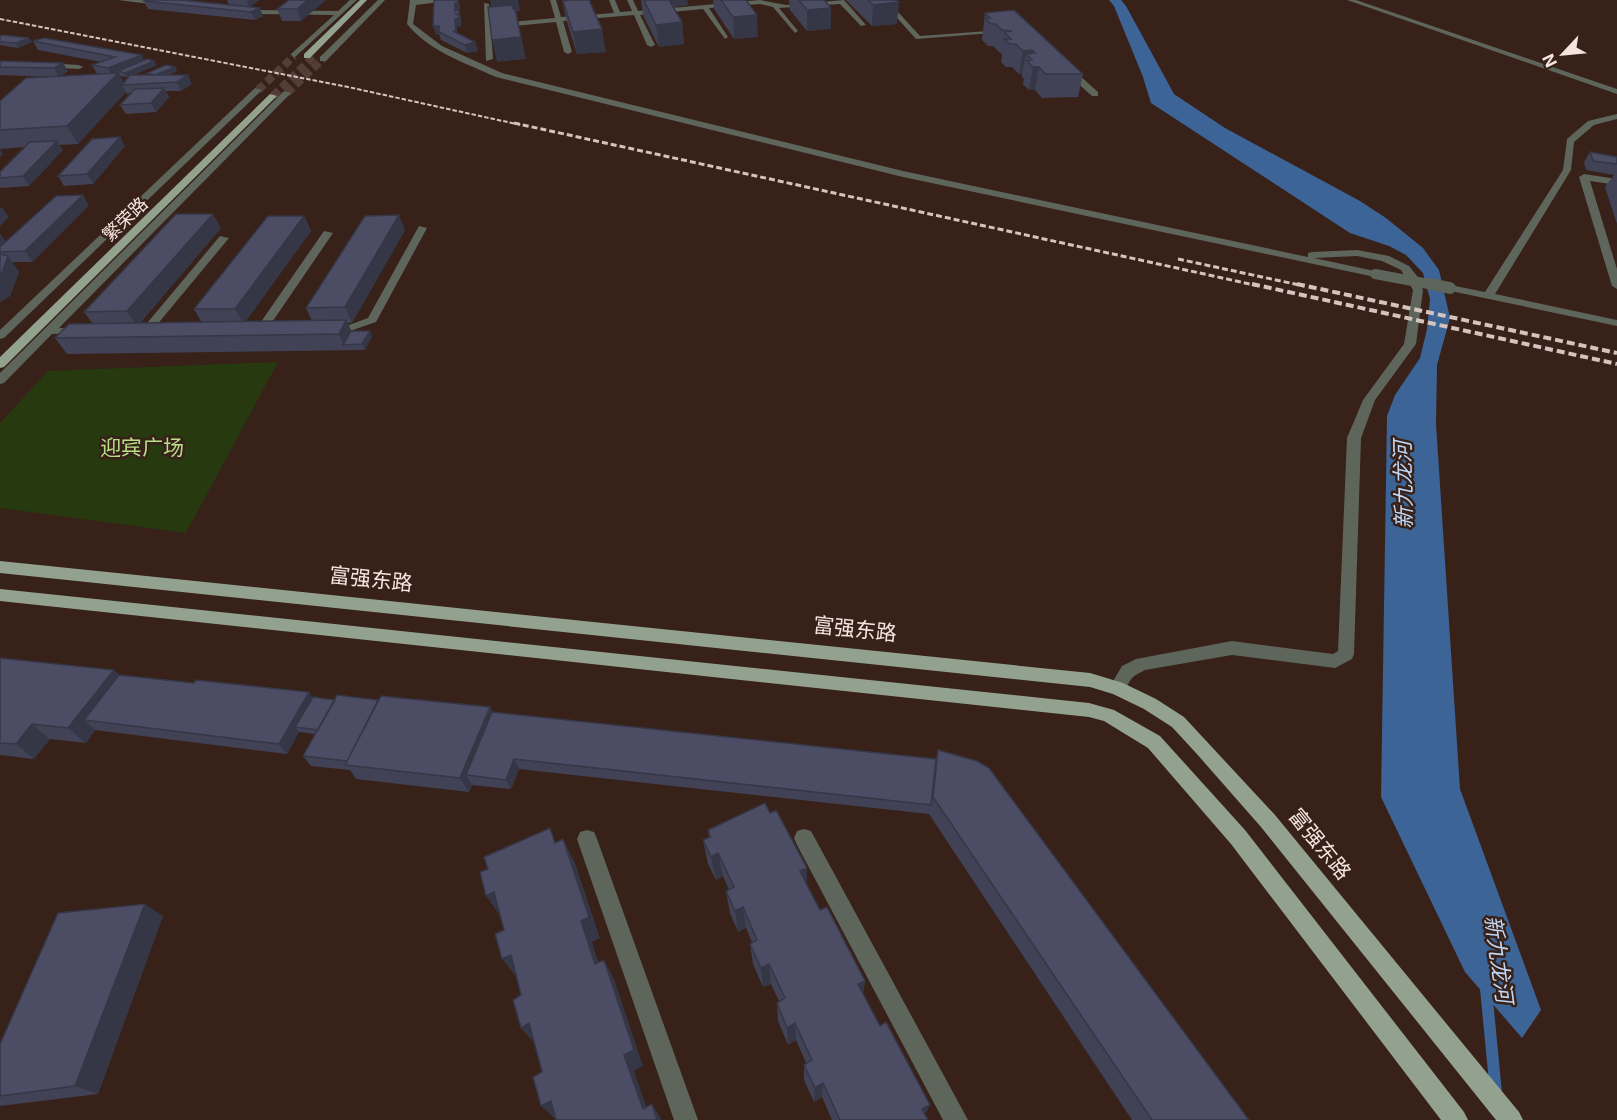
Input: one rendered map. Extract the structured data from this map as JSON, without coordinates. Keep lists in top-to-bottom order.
{
  "streets": {
    "main road": ["繁荣路", "富强东路"]
  },
  "water": ["新九龙河"],
  "parks": ["迎宾广场"],
  "north": "bottom left"
}
